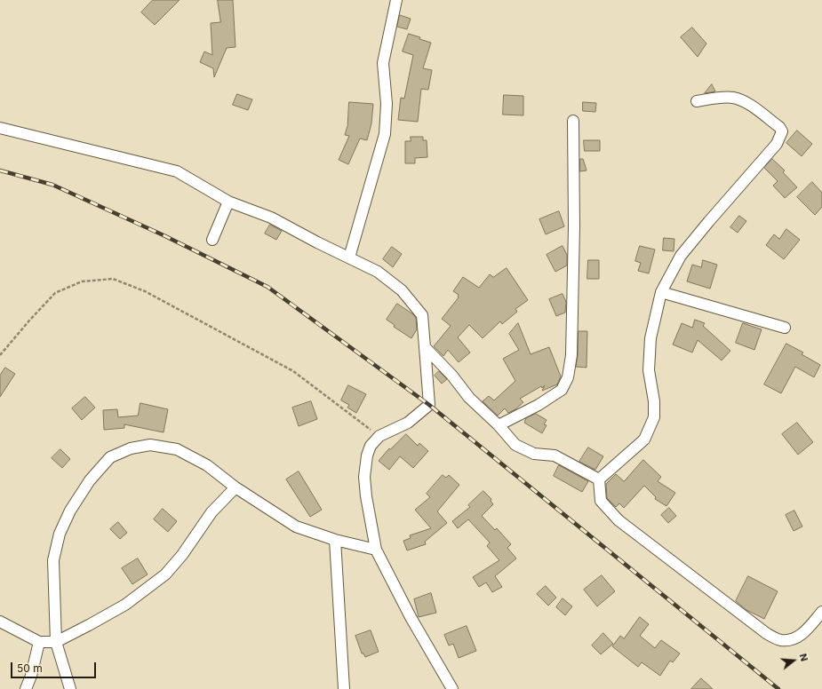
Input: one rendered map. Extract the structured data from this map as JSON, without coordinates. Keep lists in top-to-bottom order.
{
  "scale_bar": "50 m",
  "north": "right"
}
